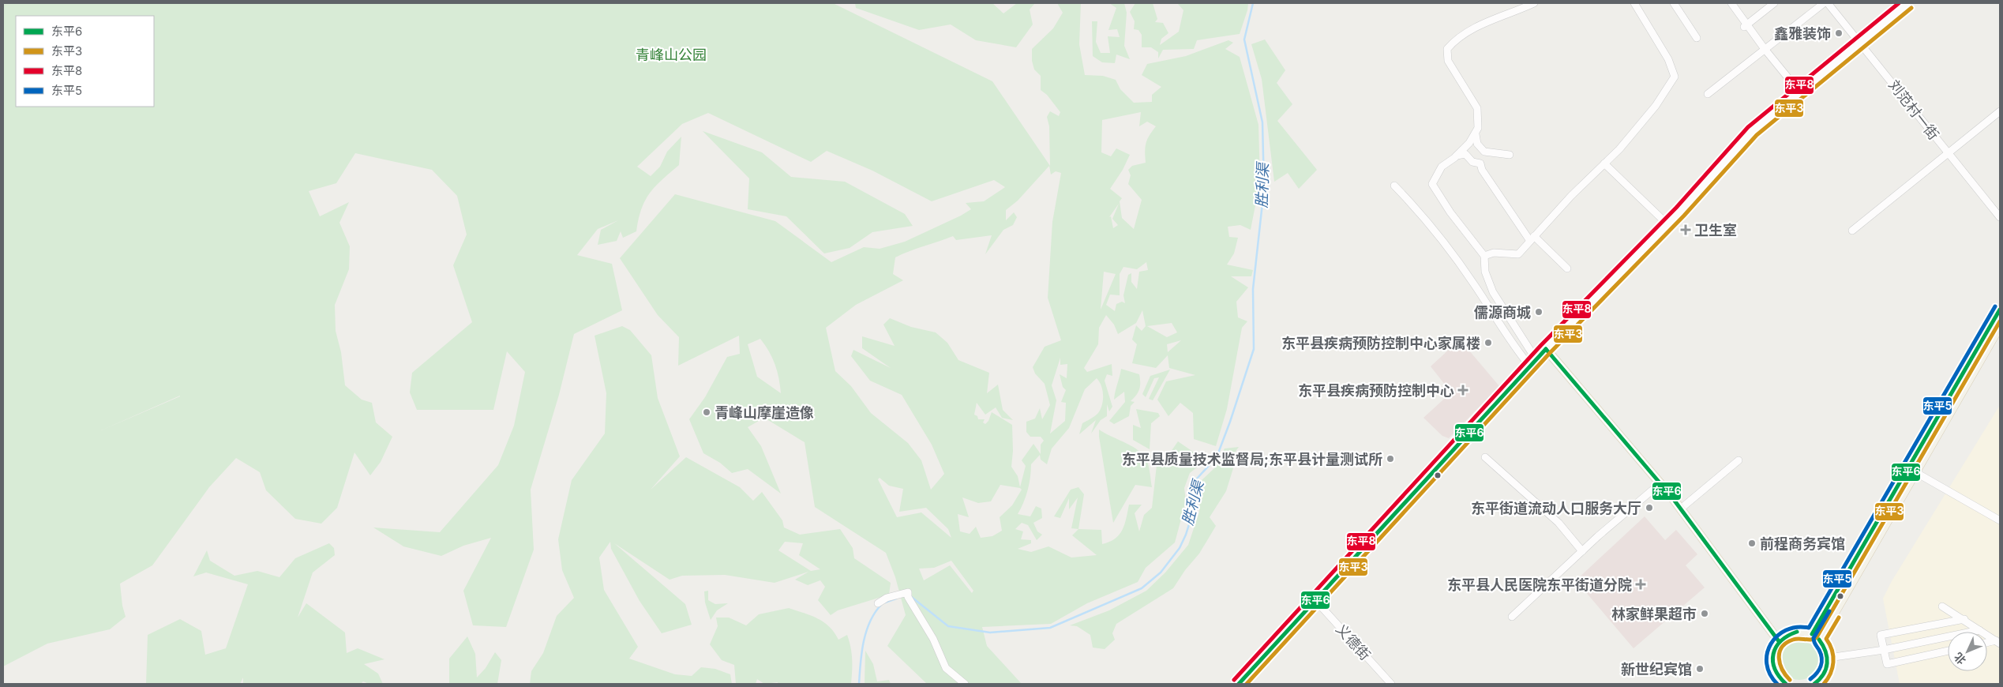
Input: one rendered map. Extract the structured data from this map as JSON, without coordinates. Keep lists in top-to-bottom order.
{
  "streets": {
    "street": ["刘范村一街", "义德街"]
  },
  "water": ["胜利渠"],
  "parks": ["青峰山公园"],
  "places": {
    "other": [
      "鑫雅装饰",
      "儒源商城",
      "东平县疾病预防控制中心家属楼",
      "青峰山摩崖造像",
      "东平县质量技术监督局;东平县计量测试所",
      "东平街道流动人口服务大厅",
      "前程商务宾馆",
      "林家鲜果超市",
      "新世纪宾馆"
    ],
    "health": ["卫生室", "东平县疾病预防控制中心", "东平县人民医院东平街道分院"]
  },
  "lines": [
    "transit line 东平8",
    "transit line 东平3",
    "transit line 东平5",
    "transit line 东平6"
  ],
  "legend": [
    "东平6",
    "东平3",
    "东平8",
    "东平5"
  ],
  "north": "bottom left"
}
